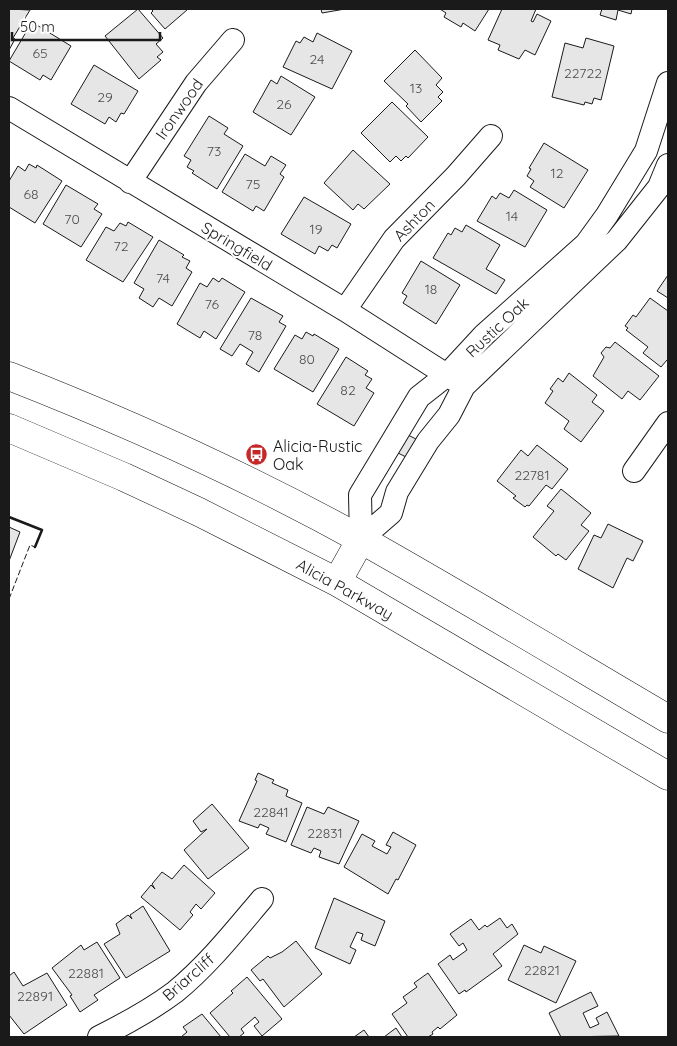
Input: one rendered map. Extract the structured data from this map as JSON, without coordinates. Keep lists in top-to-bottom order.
{
  "streets": {
    "main road": ["Alicia Parkway"],
    "street": [
      "Ironwood",
      "Ashton",
      "Springfield",
      "Rustic Oak",
      "Briarcliff"
    ]
  },
  "crossings": [
    ["Ironwood", "Springfield"],
    ["Ashton", "Springfield"],
    ["Springfield", "Rustic Oak"]
  ],
  "places": {
    "bus stop": ["Alicia-Rustic Oak"]
  },
  "house_numbers": [
    "65",
    "24",
    "22722",
    "13",
    "29",
    "26",
    "73",
    "12",
    "75",
    "68",
    "14",
    "70",
    "19",
    "72",
    "74",
    "18",
    "76",
    "78",
    "80",
    "82",
    "22781",
    "22841",
    "22831",
    "22821",
    "22881",
    "22891"
  ],
  "scale_bar": "50 m"
}
